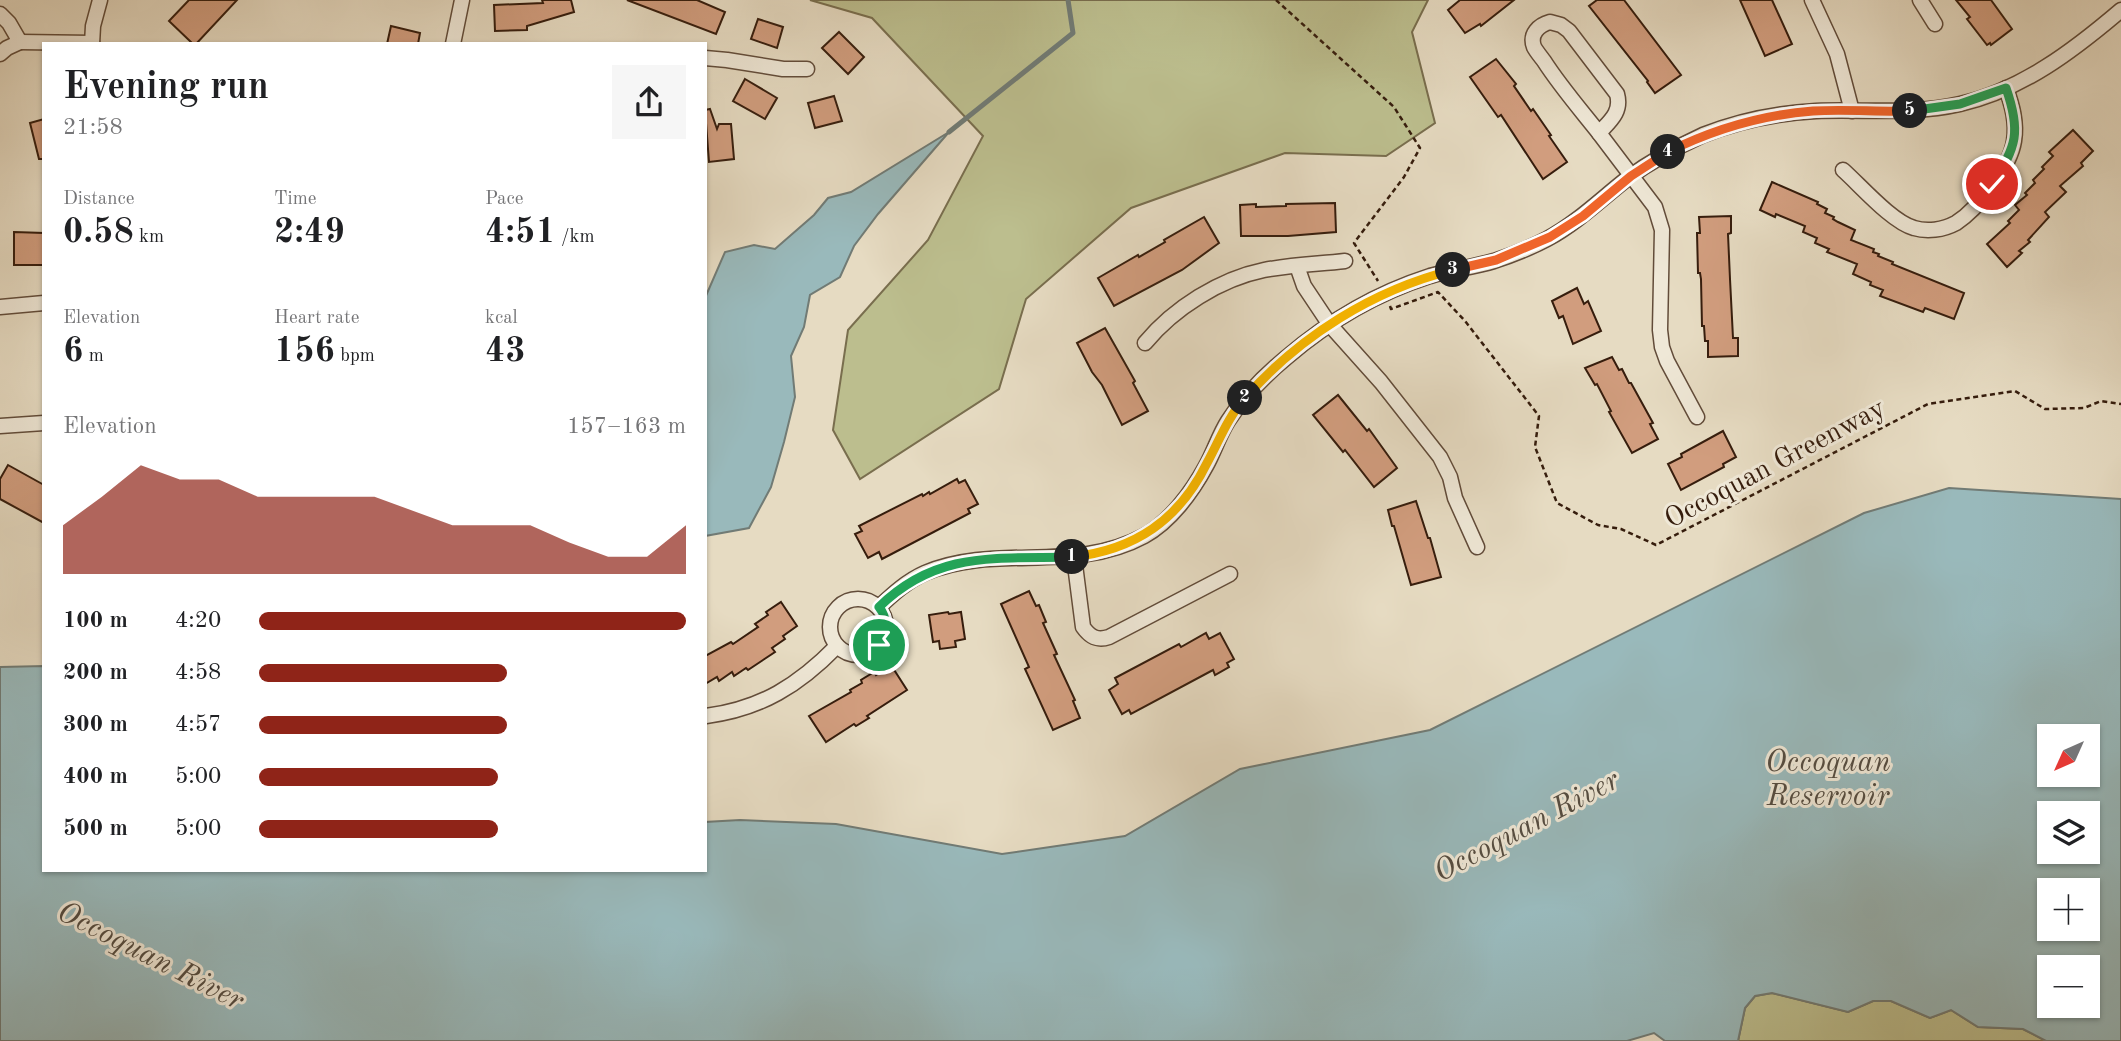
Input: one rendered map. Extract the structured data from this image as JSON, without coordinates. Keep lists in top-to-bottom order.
{
  "streets": {
    "path": ["Occoquan Greenway"]
  },
  "water": ["Occoquan Reservoir", "Occoquan River"],
  "north": "bottom left",
  "page": {
    "heading": ["Evening run", "21:58"],
    "pins": [
      "5",
      "4",
      "3",
      "2",
      "1"
    ],
    "stats": [
      ["Distance", "0.58 km"],
      ["Time", "2:49"],
      ["Pace", "4:51 /km"],
      ["Elevation", "6 m"],
      ["Heart rate", "156 bpm"],
      ["kcal", "43"]
    ],
    "chart": ["Elevation", "157–163 m"],
    "list": [
      {
        "name": "100 m",
        "note": "4:20"
      },
      {
        "name": "200 m",
        "note": "4:58"
      },
      {
        "name": "300 m",
        "note": "4:57"
      },
      {
        "name": "400 m",
        "note": "5:00"
      },
      {
        "name": "500 m",
        "note": "5:00"
      }
    ],
    "map_buttons": ["+", "−"]
  }
}
